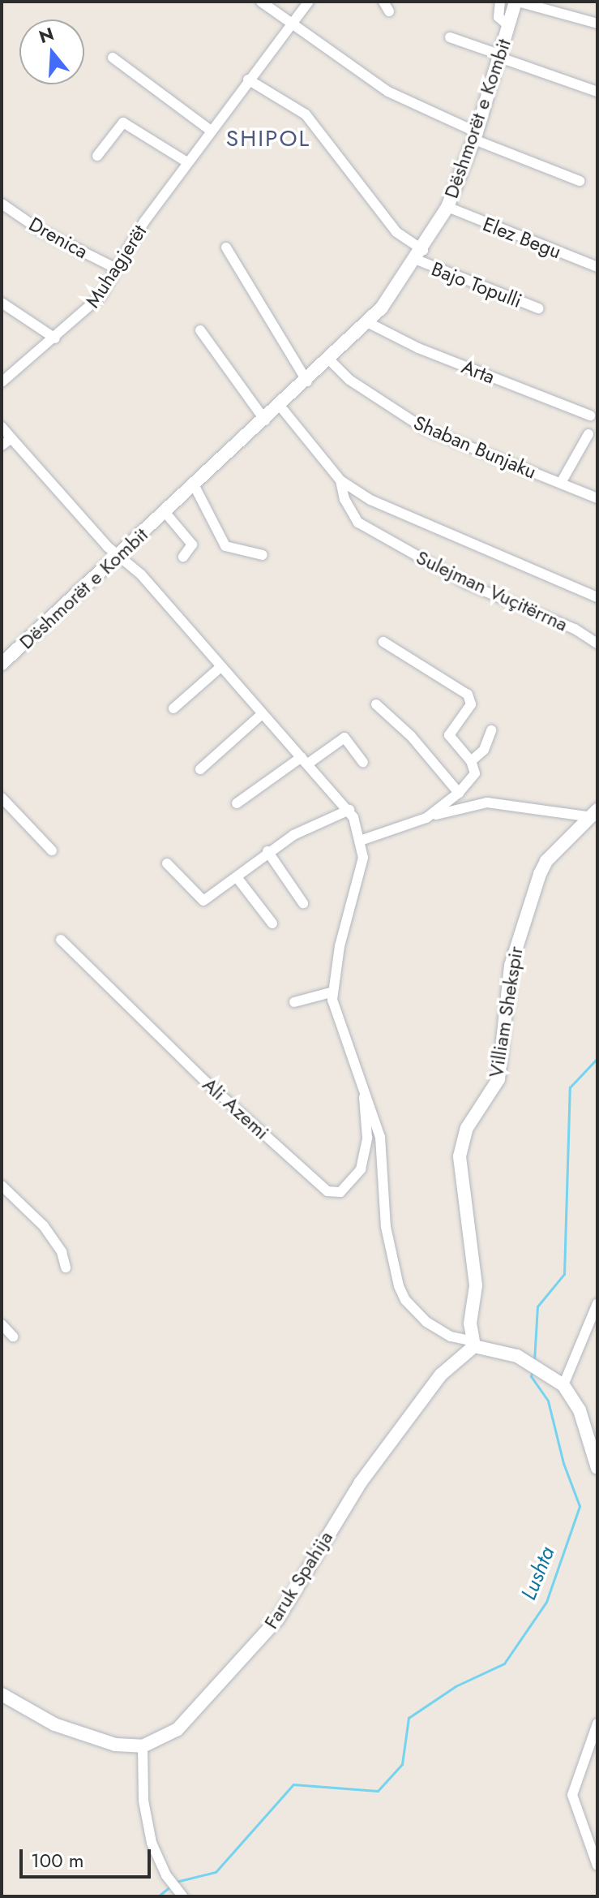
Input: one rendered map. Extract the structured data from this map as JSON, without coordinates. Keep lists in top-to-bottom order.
{
  "streets": {
    "street": [
      "Dëshmorët e Kombit",
      "Drenica",
      "Elez Begu",
      "Muhagjerët",
      "Bajo Topulli",
      "Arta",
      "Shaban Bunjaku",
      "Sulejman Vuçitërrna",
      "Villiam Shekspir",
      "Ali Azemi",
      "Faruk Spahija"
    ]
  },
  "crossings": [
    ["Dëshmorët e Kombit", "Elez Begu"],
    ["Dëshmorët e Kombit", "Bajo Topulli"],
    ["Dëshmorët e Kombit", "Arta"],
    ["Dëshmorët e Kombit", "Shaban Bunjaku"],
    ["Dëshmorët e Kombit", "Sulejman Vuçitërrna"],
    ["Drenica", "Muhagjerët"],
    ["Muhagjerët", "Bajo Topulli"],
    ["Villiam Shekspir", "Faruk Spahija"]
  ],
  "districts": ["SHIPOL"],
  "water": ["Lushta"],
  "scale_bar": "100 m",
  "north": "top"
}
